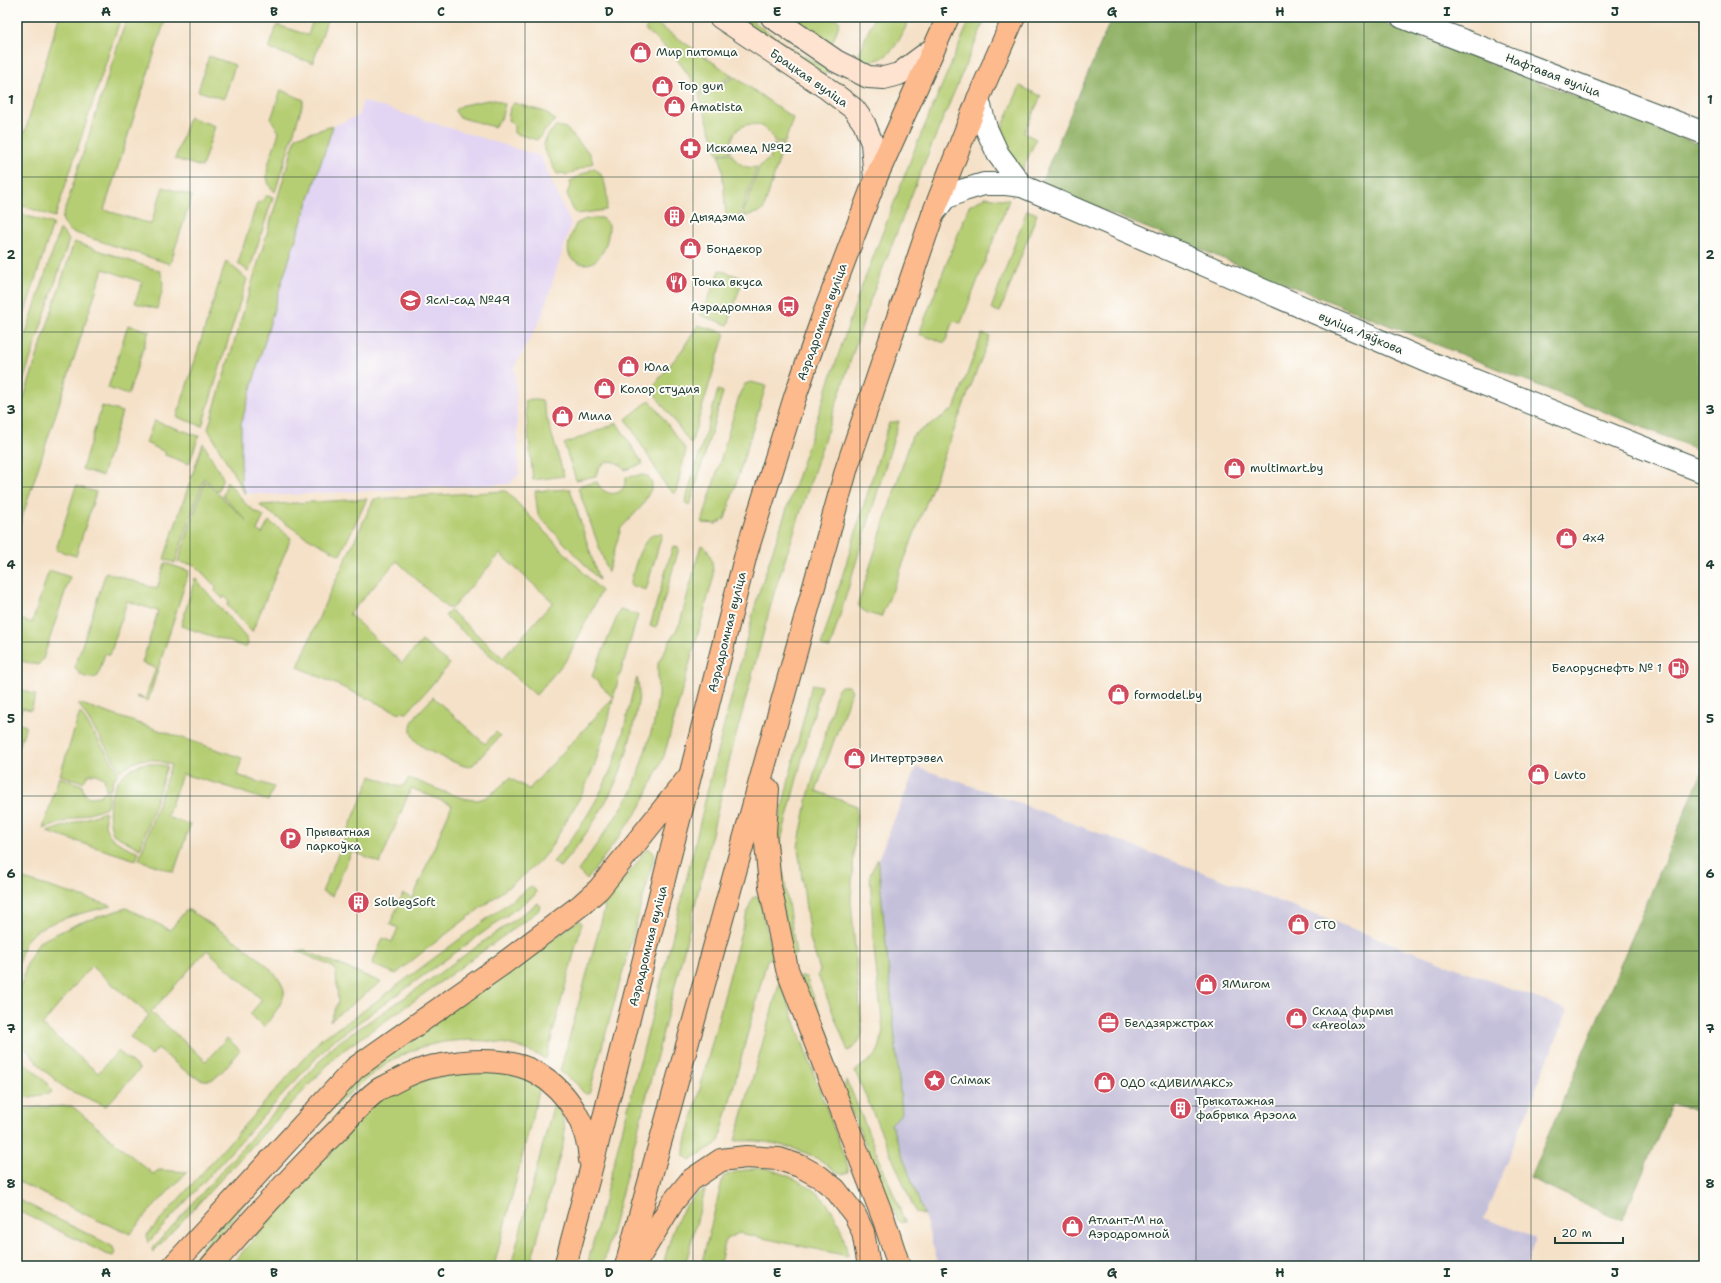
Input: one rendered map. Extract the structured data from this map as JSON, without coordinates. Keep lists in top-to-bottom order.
{
  "streets": {
    "main road": ["Аэрадромная вуліца"],
    "street": ["Нафтавая вуліца", "Брацкая вуліца", "вуліца Ляўкова"]
  },
  "crossings": [
    ["Брацкая вуліца", "Аэрадромная вуліца"]
  ],
  "places": {
    "shop": [
      "Мир питомца",
      "Top gun",
      "Amatista",
      "Бондекор",
      "Юла",
      "Колор студия",
      "Мила",
      "multimart.by",
      "4х4",
      "formodel.by",
      "Интертрэвел",
      "Lavto",
      "СТО",
      "ЯМигом",
      "Склад фирмы «Areola»",
      "ОДО «ДИВИМАКС»",
      "Атлант-М на Аэродромной"
    ],
    "pharmacy": ["Искамед №92"],
    "building": ["Дыядэма", "SolbegSoft", "Трыкатажная фабрыка Арэола"],
    "restaurant": ["Точка вкуса"],
    "school or university": ["Яслі-сад №49"],
    "bus stop": ["Аэрадромная"],
    "fuel station": ["Белоруснефть № 1"],
    "parking": ["Прыватная паркоўка"],
    "office": ["Белдзяржстрах"],
    "place": ["Слімак"]
  },
  "scale_bar": "20 m",
  "grid": {
    "columns": [
      "A",
      "B",
      "C",
      "D",
      "E",
      "F",
      "G",
      "H",
      "I",
      "J"
    ],
    "rows": [
      "1",
      "2",
      "3",
      "4",
      "5",
      "6",
      "7",
      "8"
    ]
  }
}
